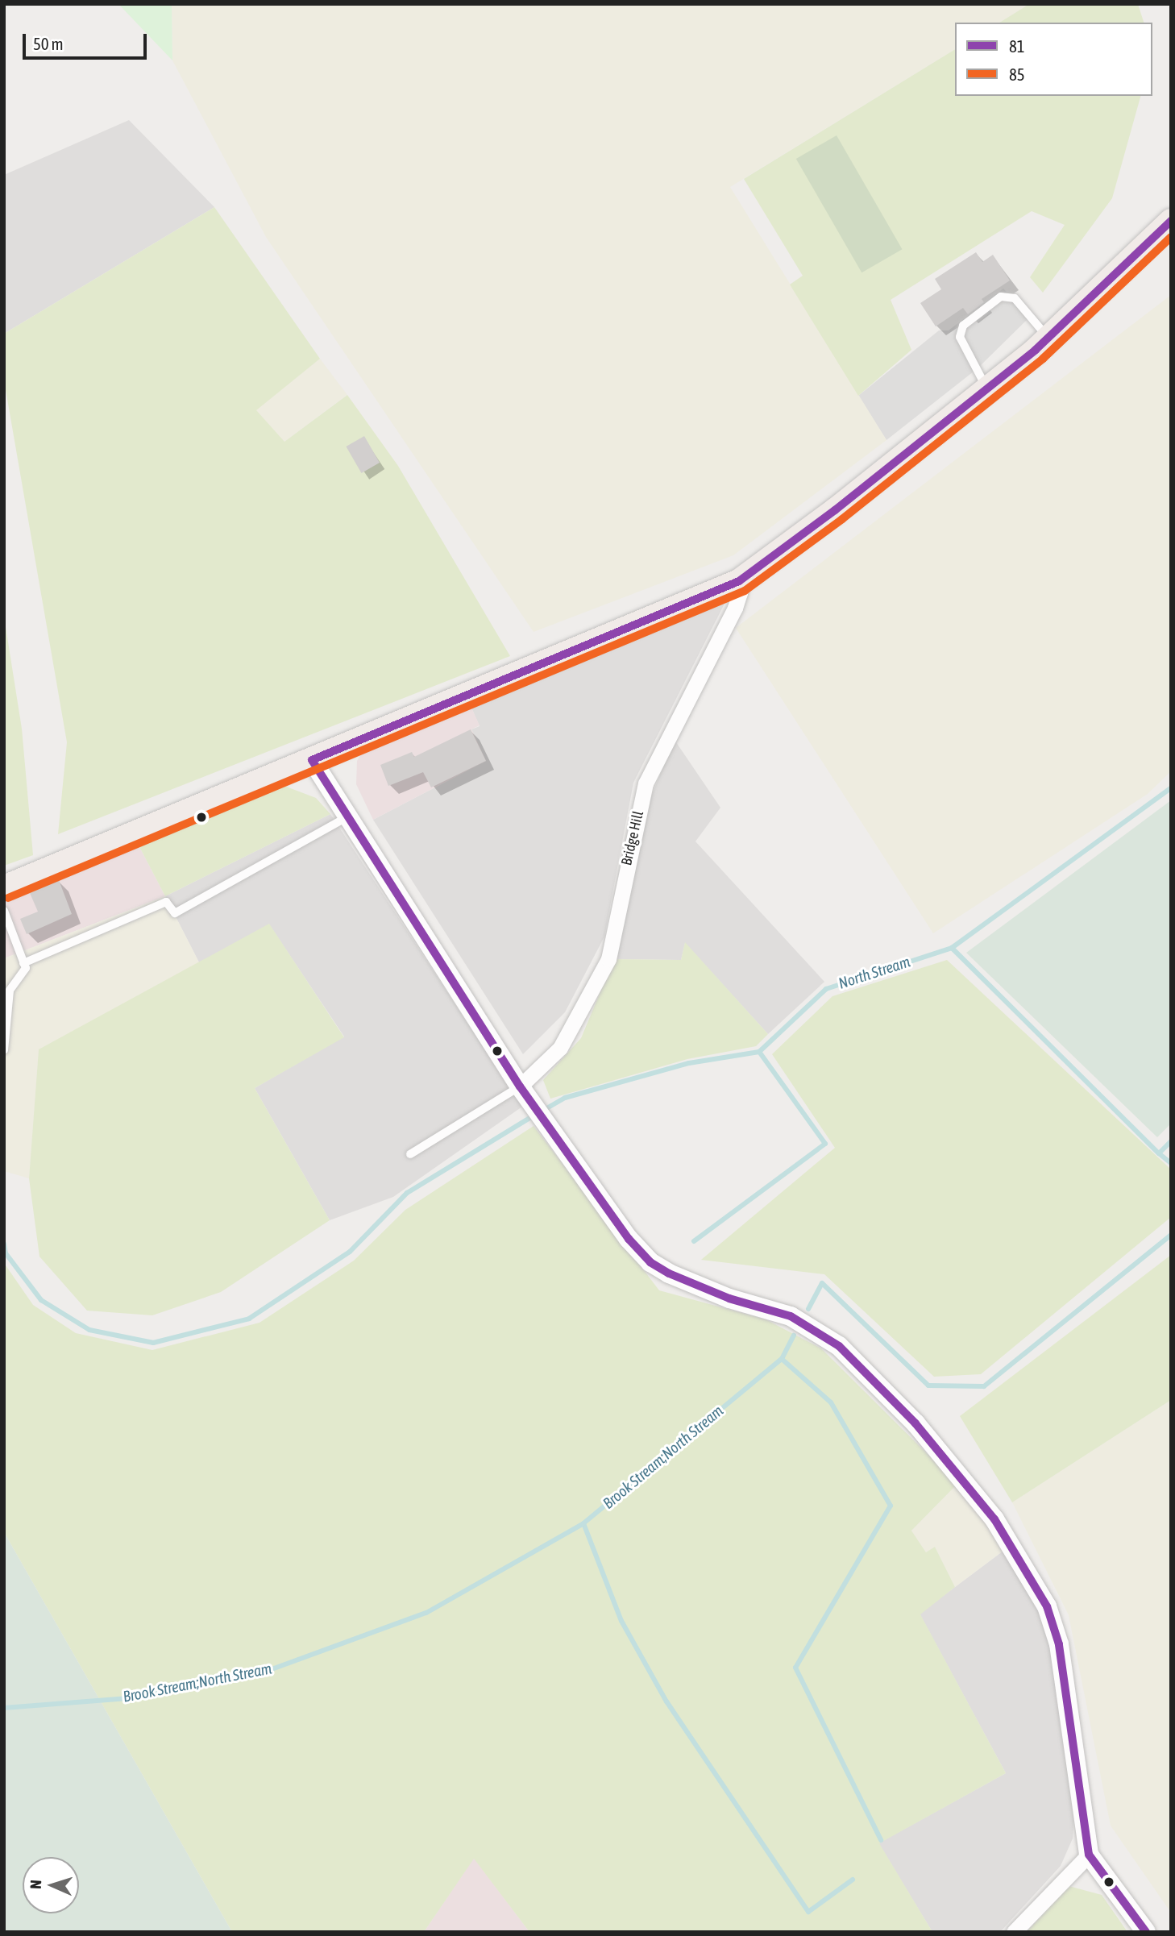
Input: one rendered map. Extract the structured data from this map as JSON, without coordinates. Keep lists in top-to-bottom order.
{
  "streets": {
    "street": ["Bridge Hill"]
  },
  "water": ["North Stream", "Brook Stream;North Stream"],
  "lines": ["transit line 81", "transit line 85"],
  "legend": ["81", "85"],
  "scale_bar": "50 m",
  "north": "left"
}
